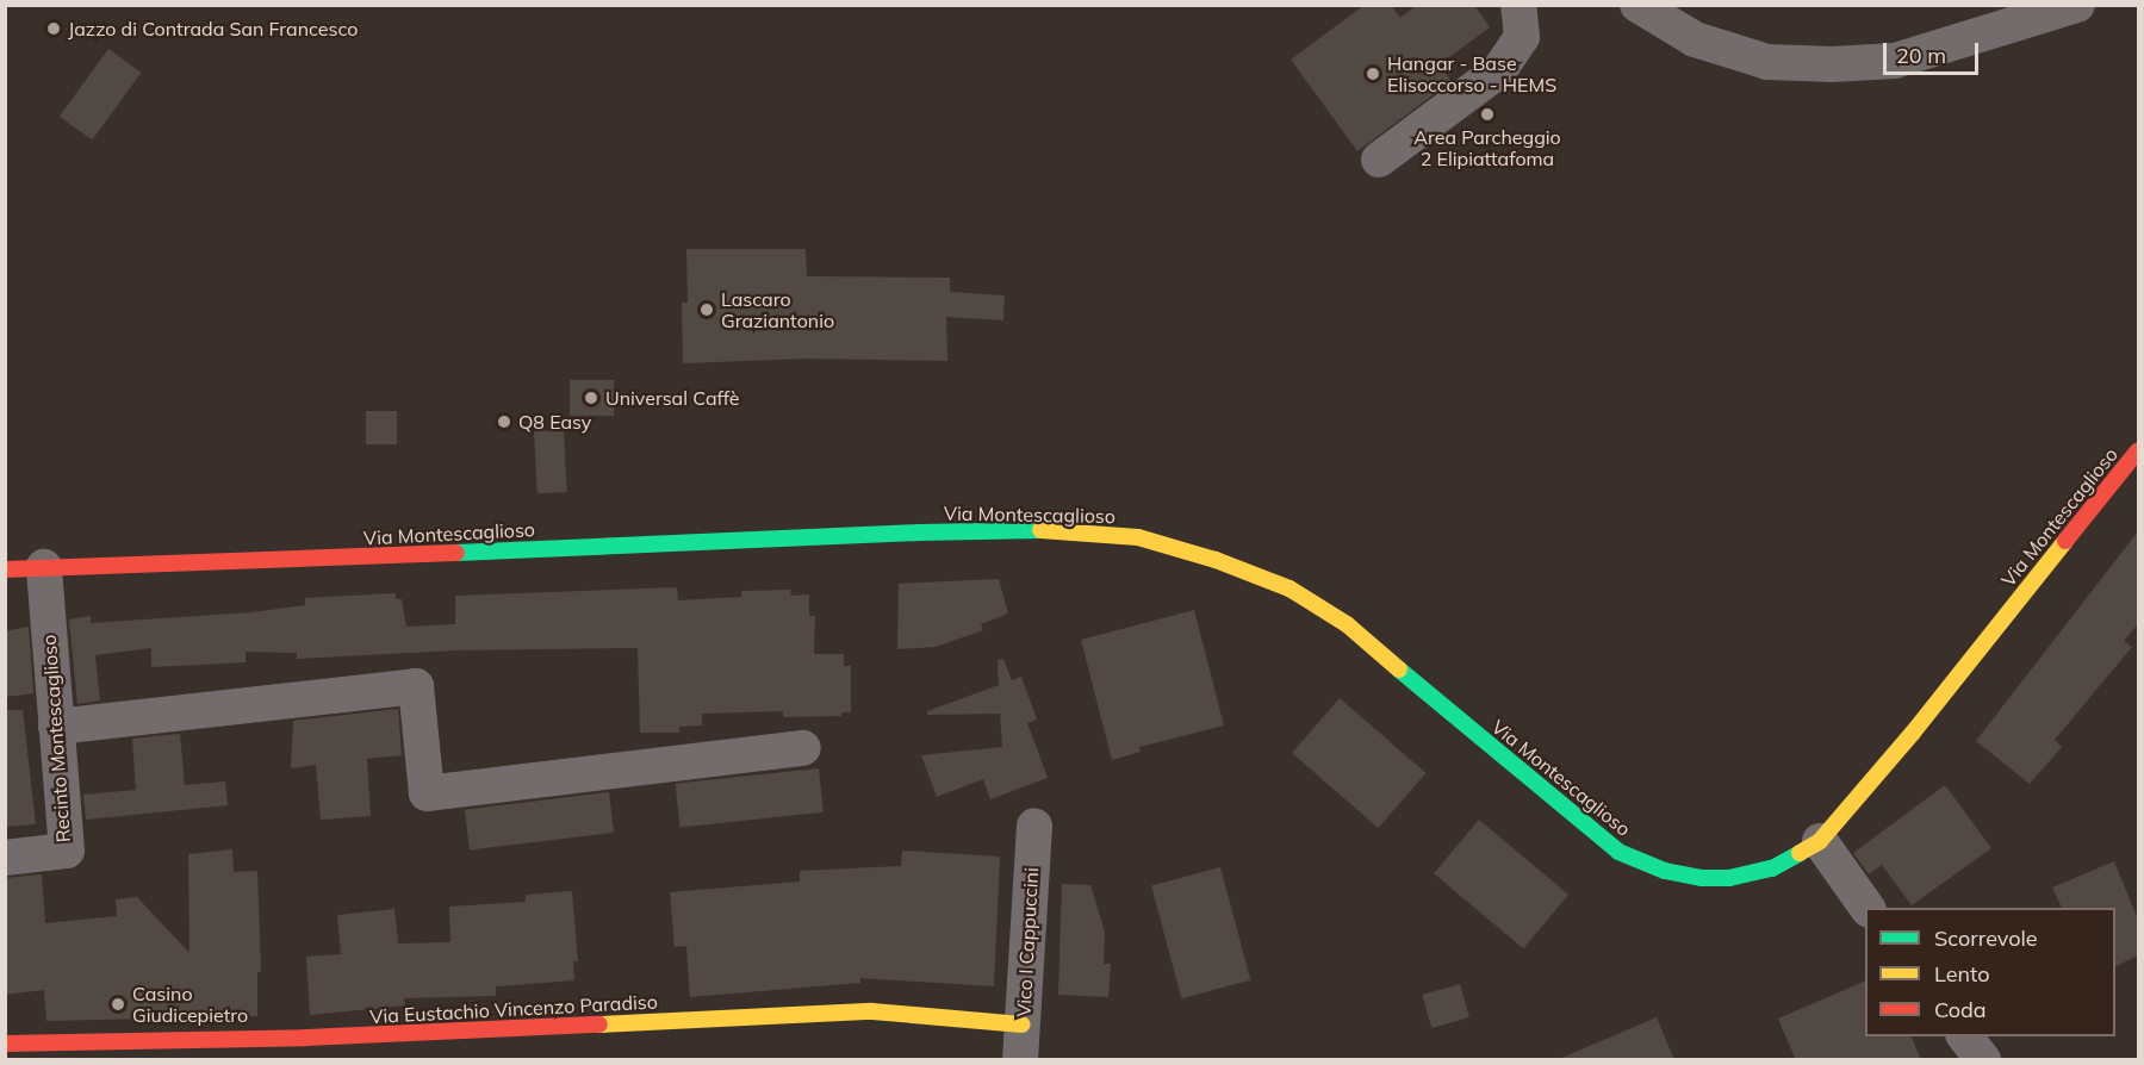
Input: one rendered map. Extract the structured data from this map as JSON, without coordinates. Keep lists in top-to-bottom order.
{
  "streets": {
    "main road": ["Via Montescaglioso", "Via Eustachio Vincenzo Paradiso"],
    "street": ["Recinto Montescaglioso", "Vico I Cappuccini"]
  },
  "crossings": [
    ["Via Montescaglioso", "Recinto Montescaglioso"],
    ["Vico I Cappuccini", "Via Eustachio Vincenzo Paradiso"]
  ],
  "places": [
    "Jazzo di Contrada San Francesco",
    "Hangar - Base Elisoccorso - HEMS",
    "Area Parcheggio 2 Elipiattafoma",
    "Lascaro Graziantonio",
    "Universal Caffè",
    "Q8 Easy",
    "Casino Giudicepietro"
  ],
  "legend": ["Scorrevole", "Lento", "Coda"],
  "scale_bar": "20 m"
}
